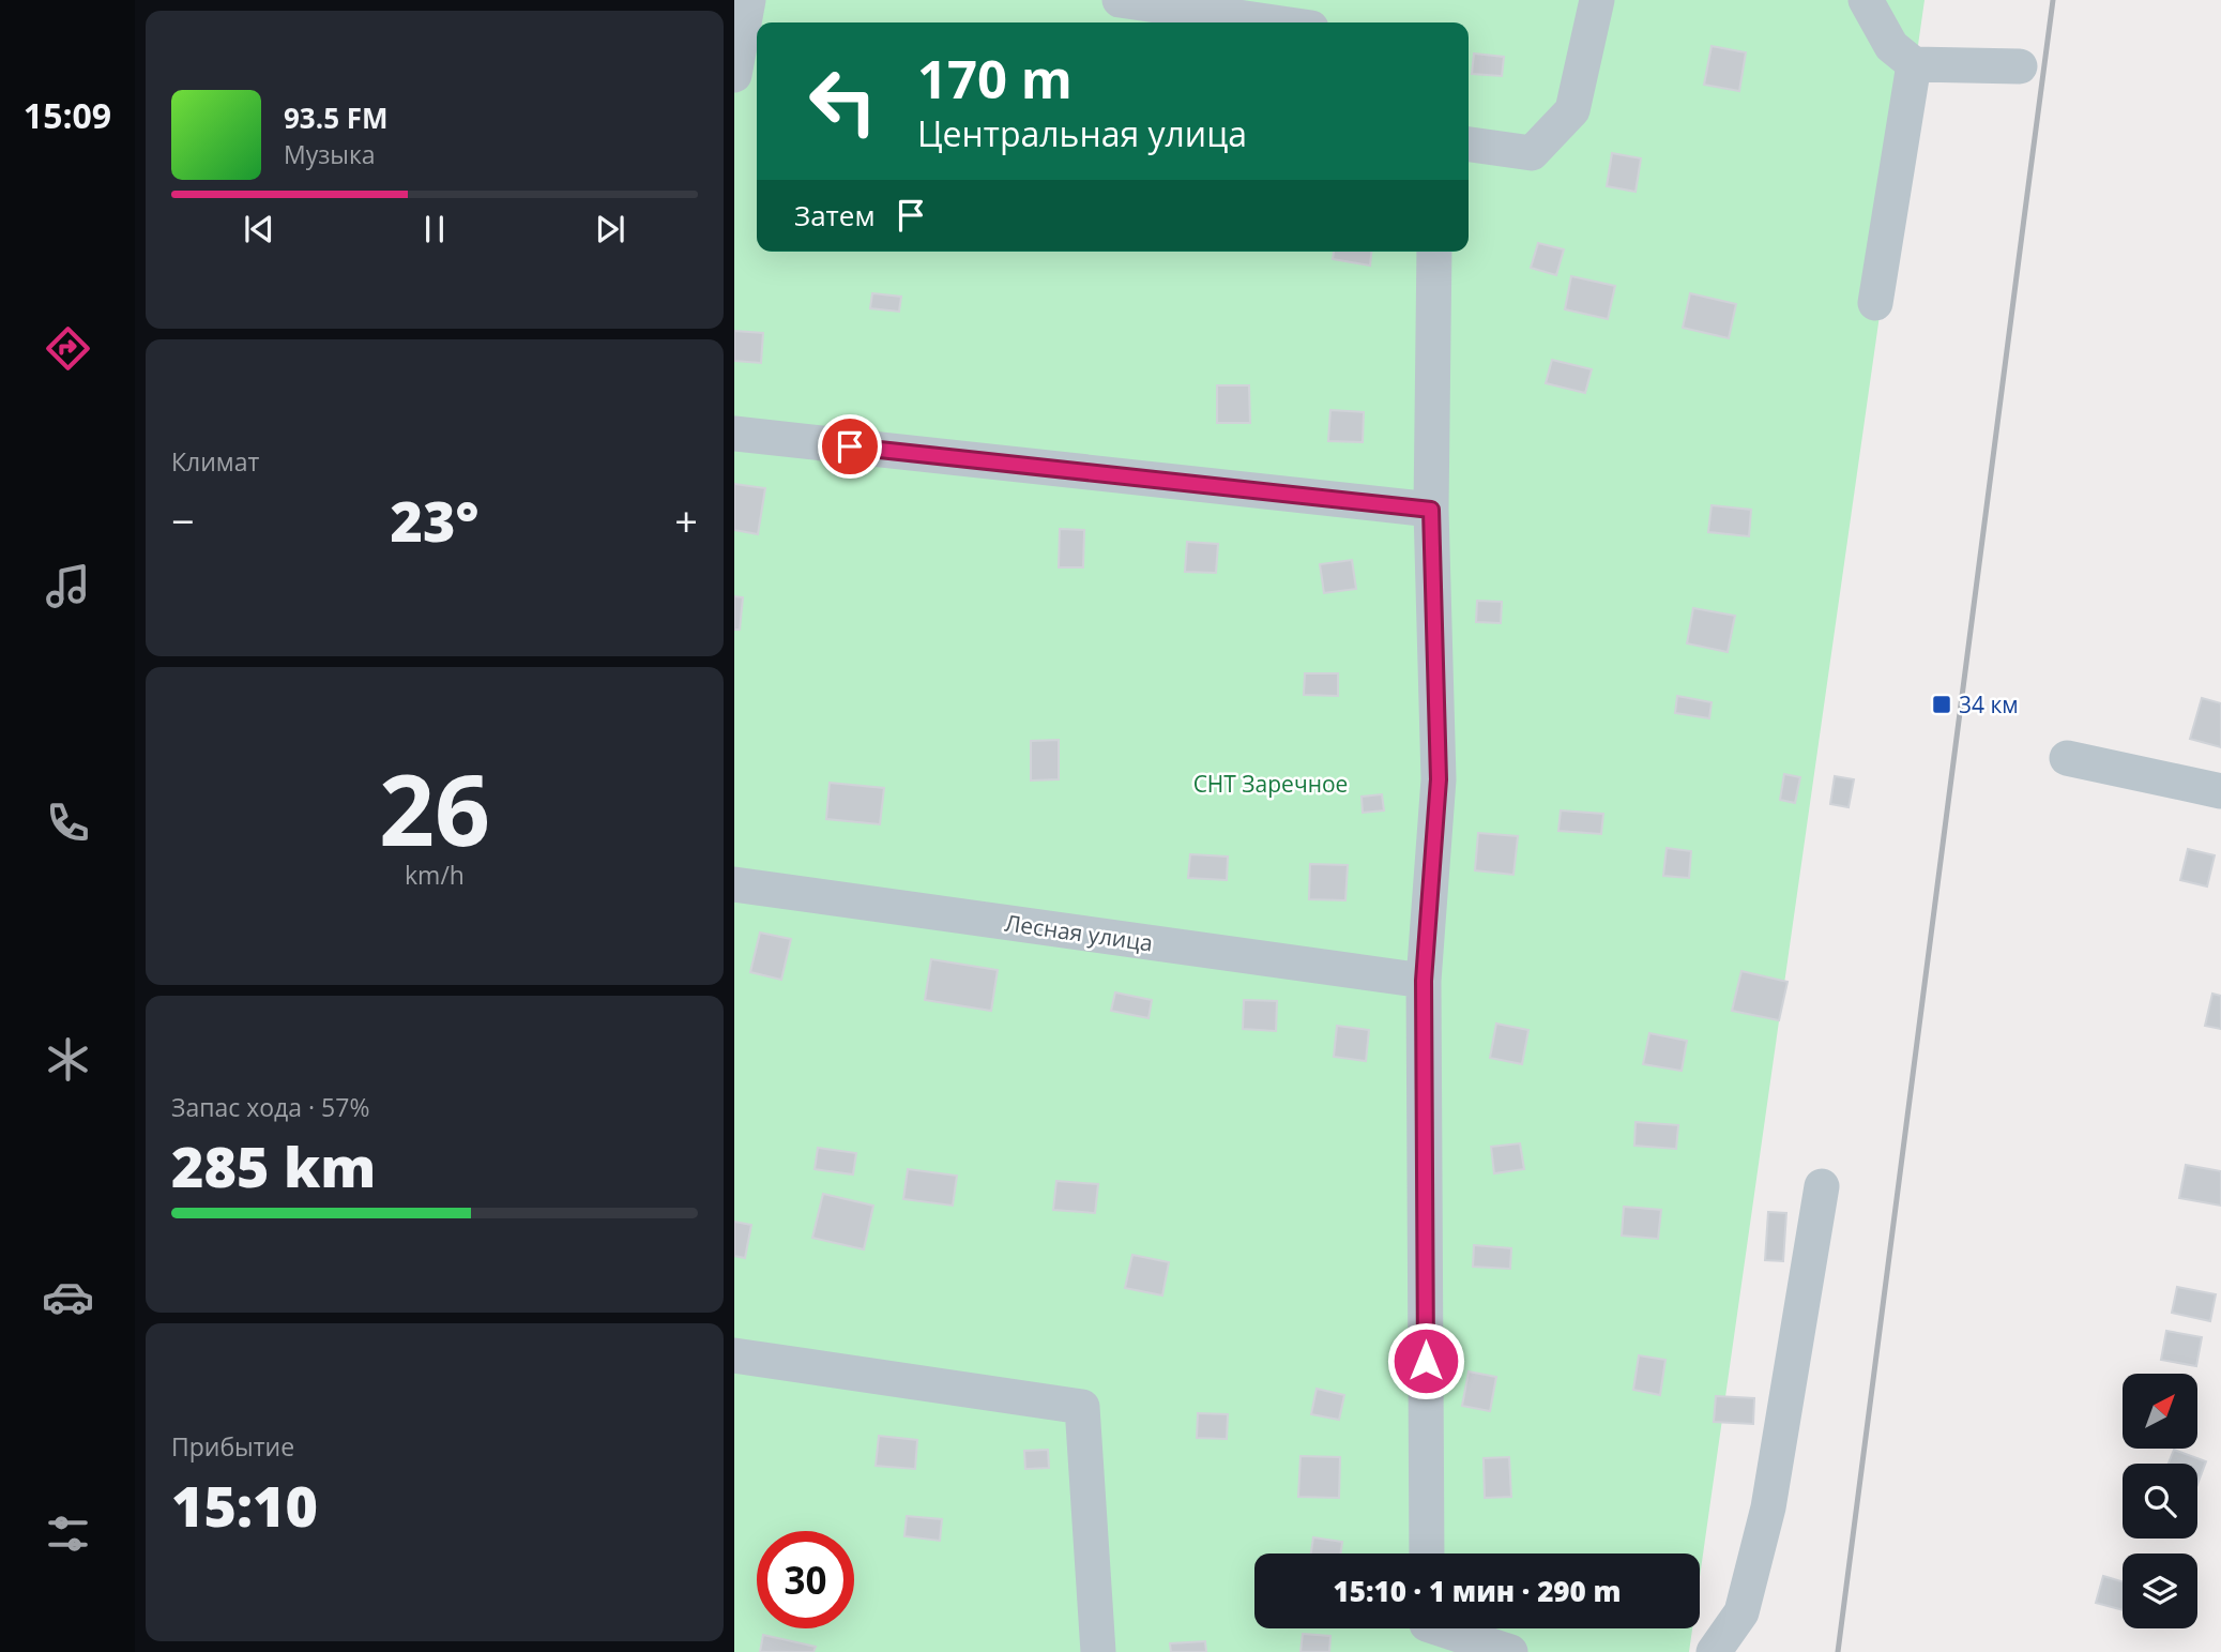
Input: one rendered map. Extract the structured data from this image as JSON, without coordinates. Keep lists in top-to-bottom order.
{
  "streets": {
    "street": ["Лесная улица"]
  },
  "parks": ["СНТ Заречное"],
  "places": {
    "transit": ["34 км"]
  },
  "north": "top right",
  "page": {
    "tabs": "15:09",
    "turn": ["170 m", "Центральная улица"],
    "song": ["93.5 FM", "Музыка"],
    "then": "Затем",
    "tile": [
      "Климат",
      ["26", "km/h"],
      ["Запас хода · 57%", "285 km"],
      ["Прибытие", "15:10"]
    ],
    "heat": ["−", "23°", "+"],
    "limit": "30",
    "trip": "15:10 · 1 мин · 290 m"
  }
}
